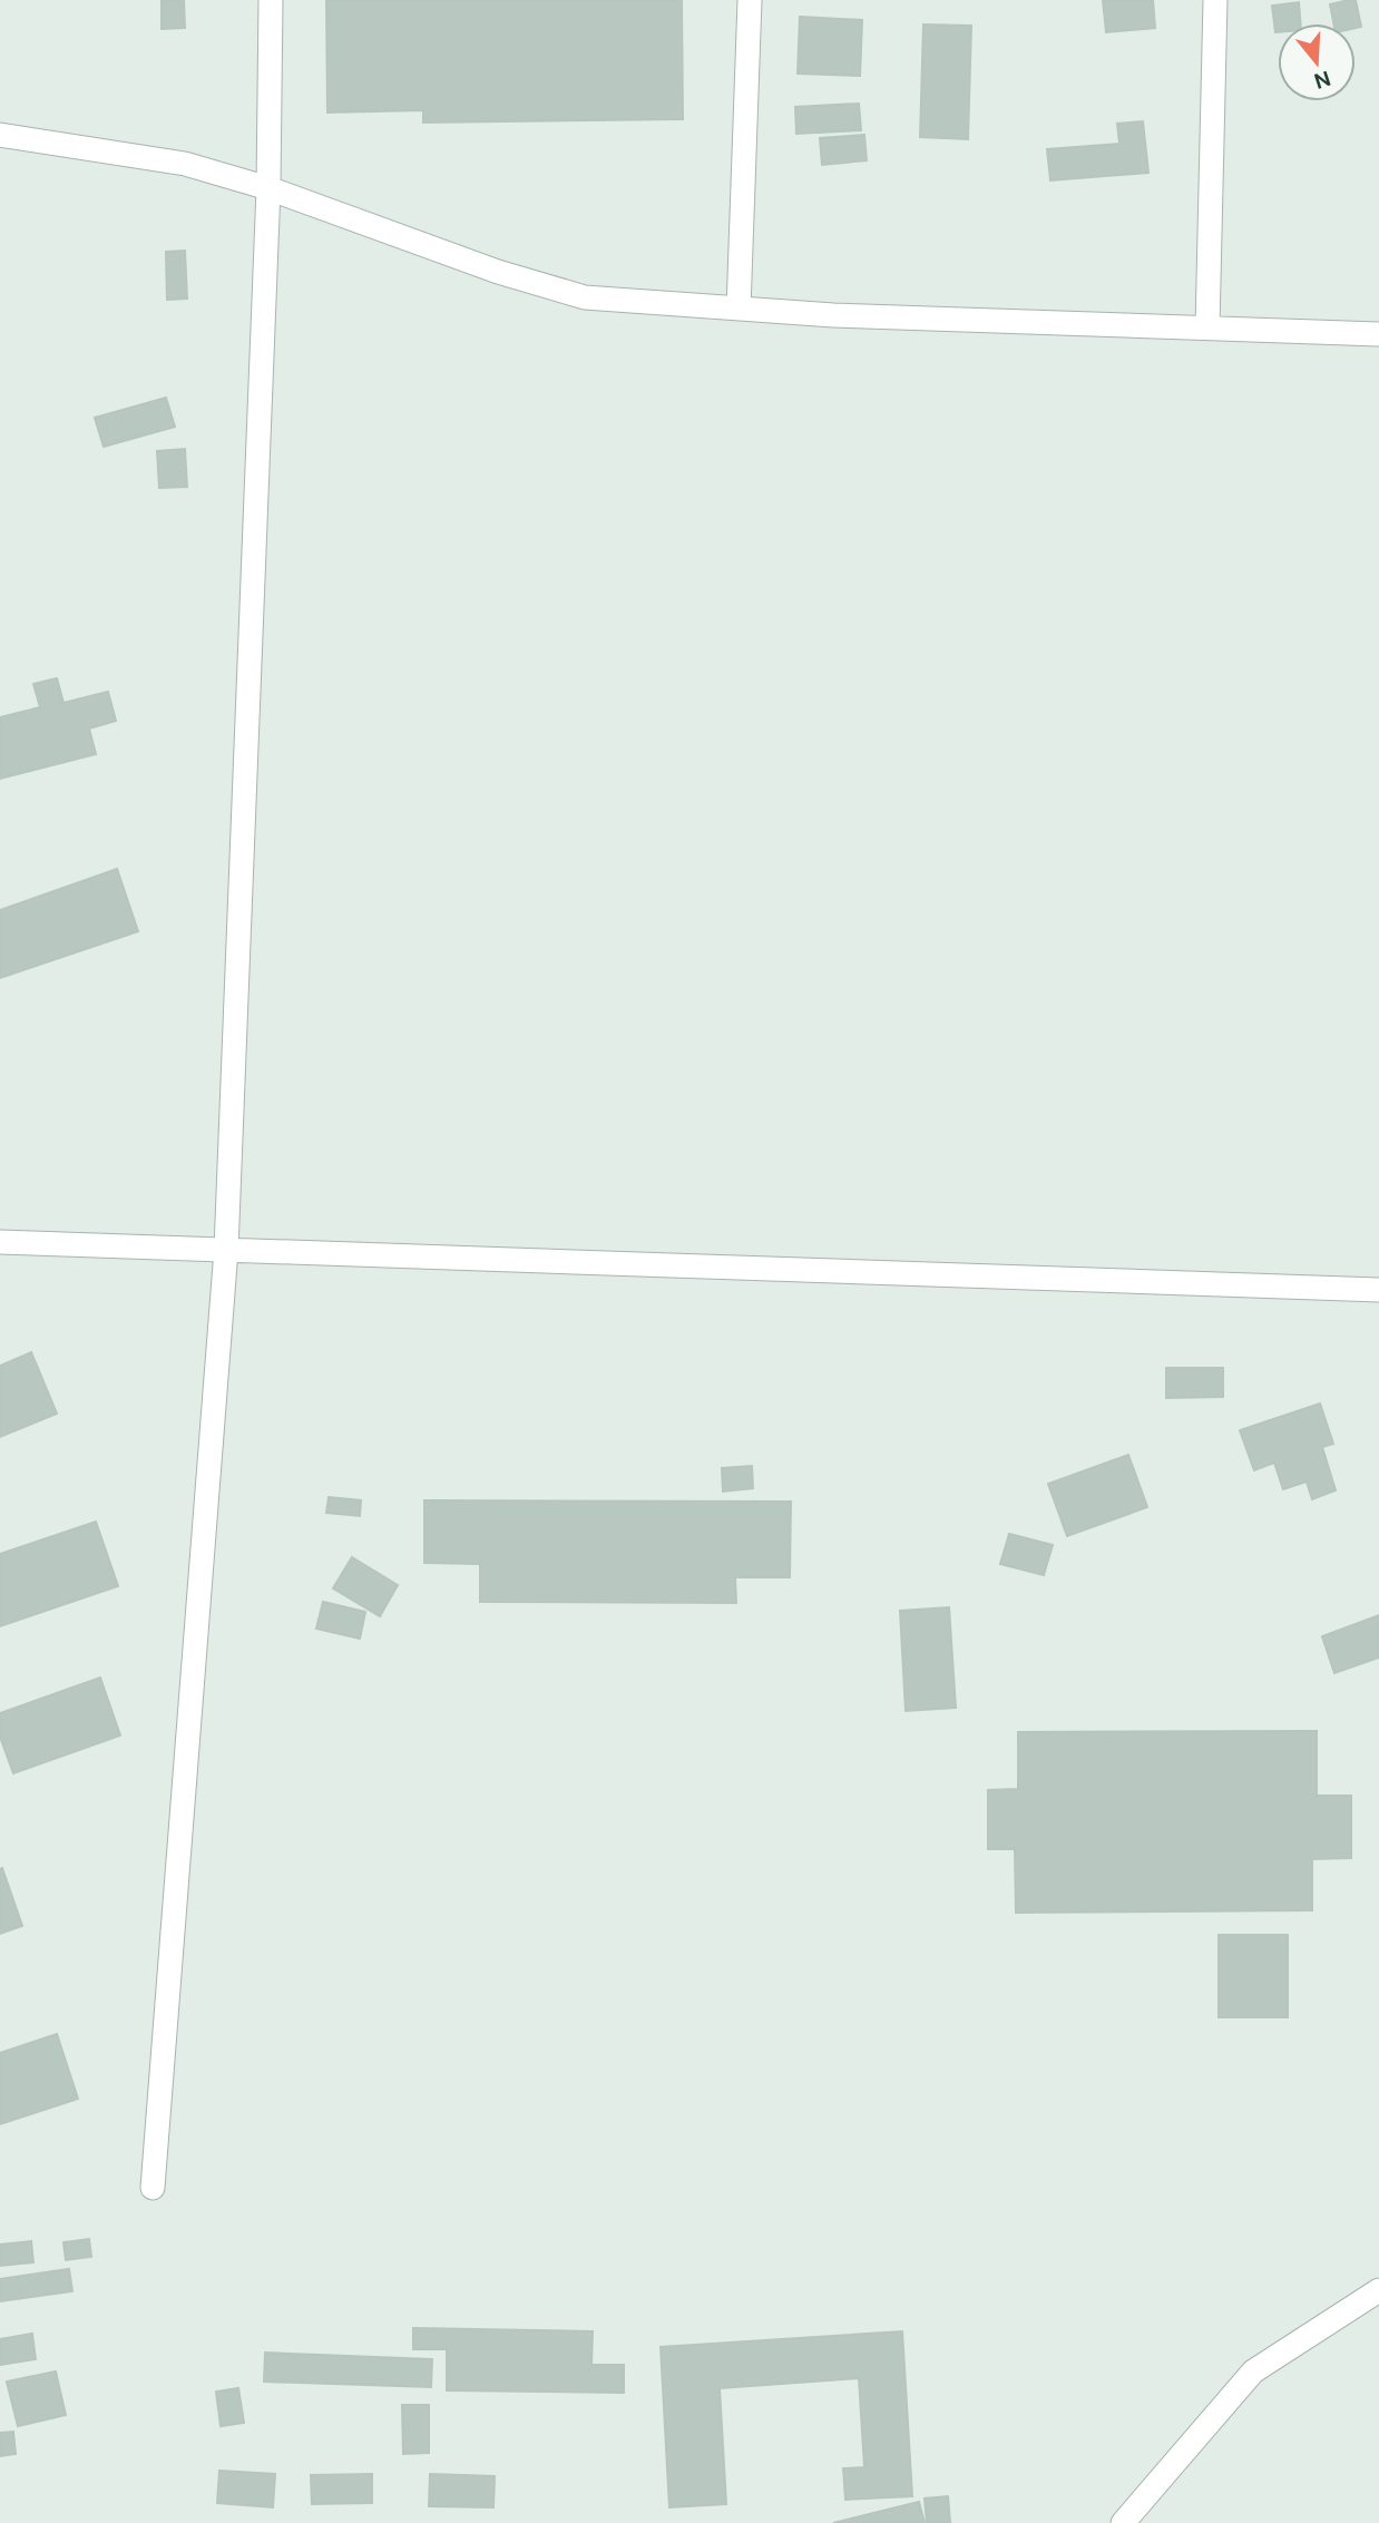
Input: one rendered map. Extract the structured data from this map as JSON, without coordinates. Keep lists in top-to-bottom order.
{
  "north": "bottom"
}
